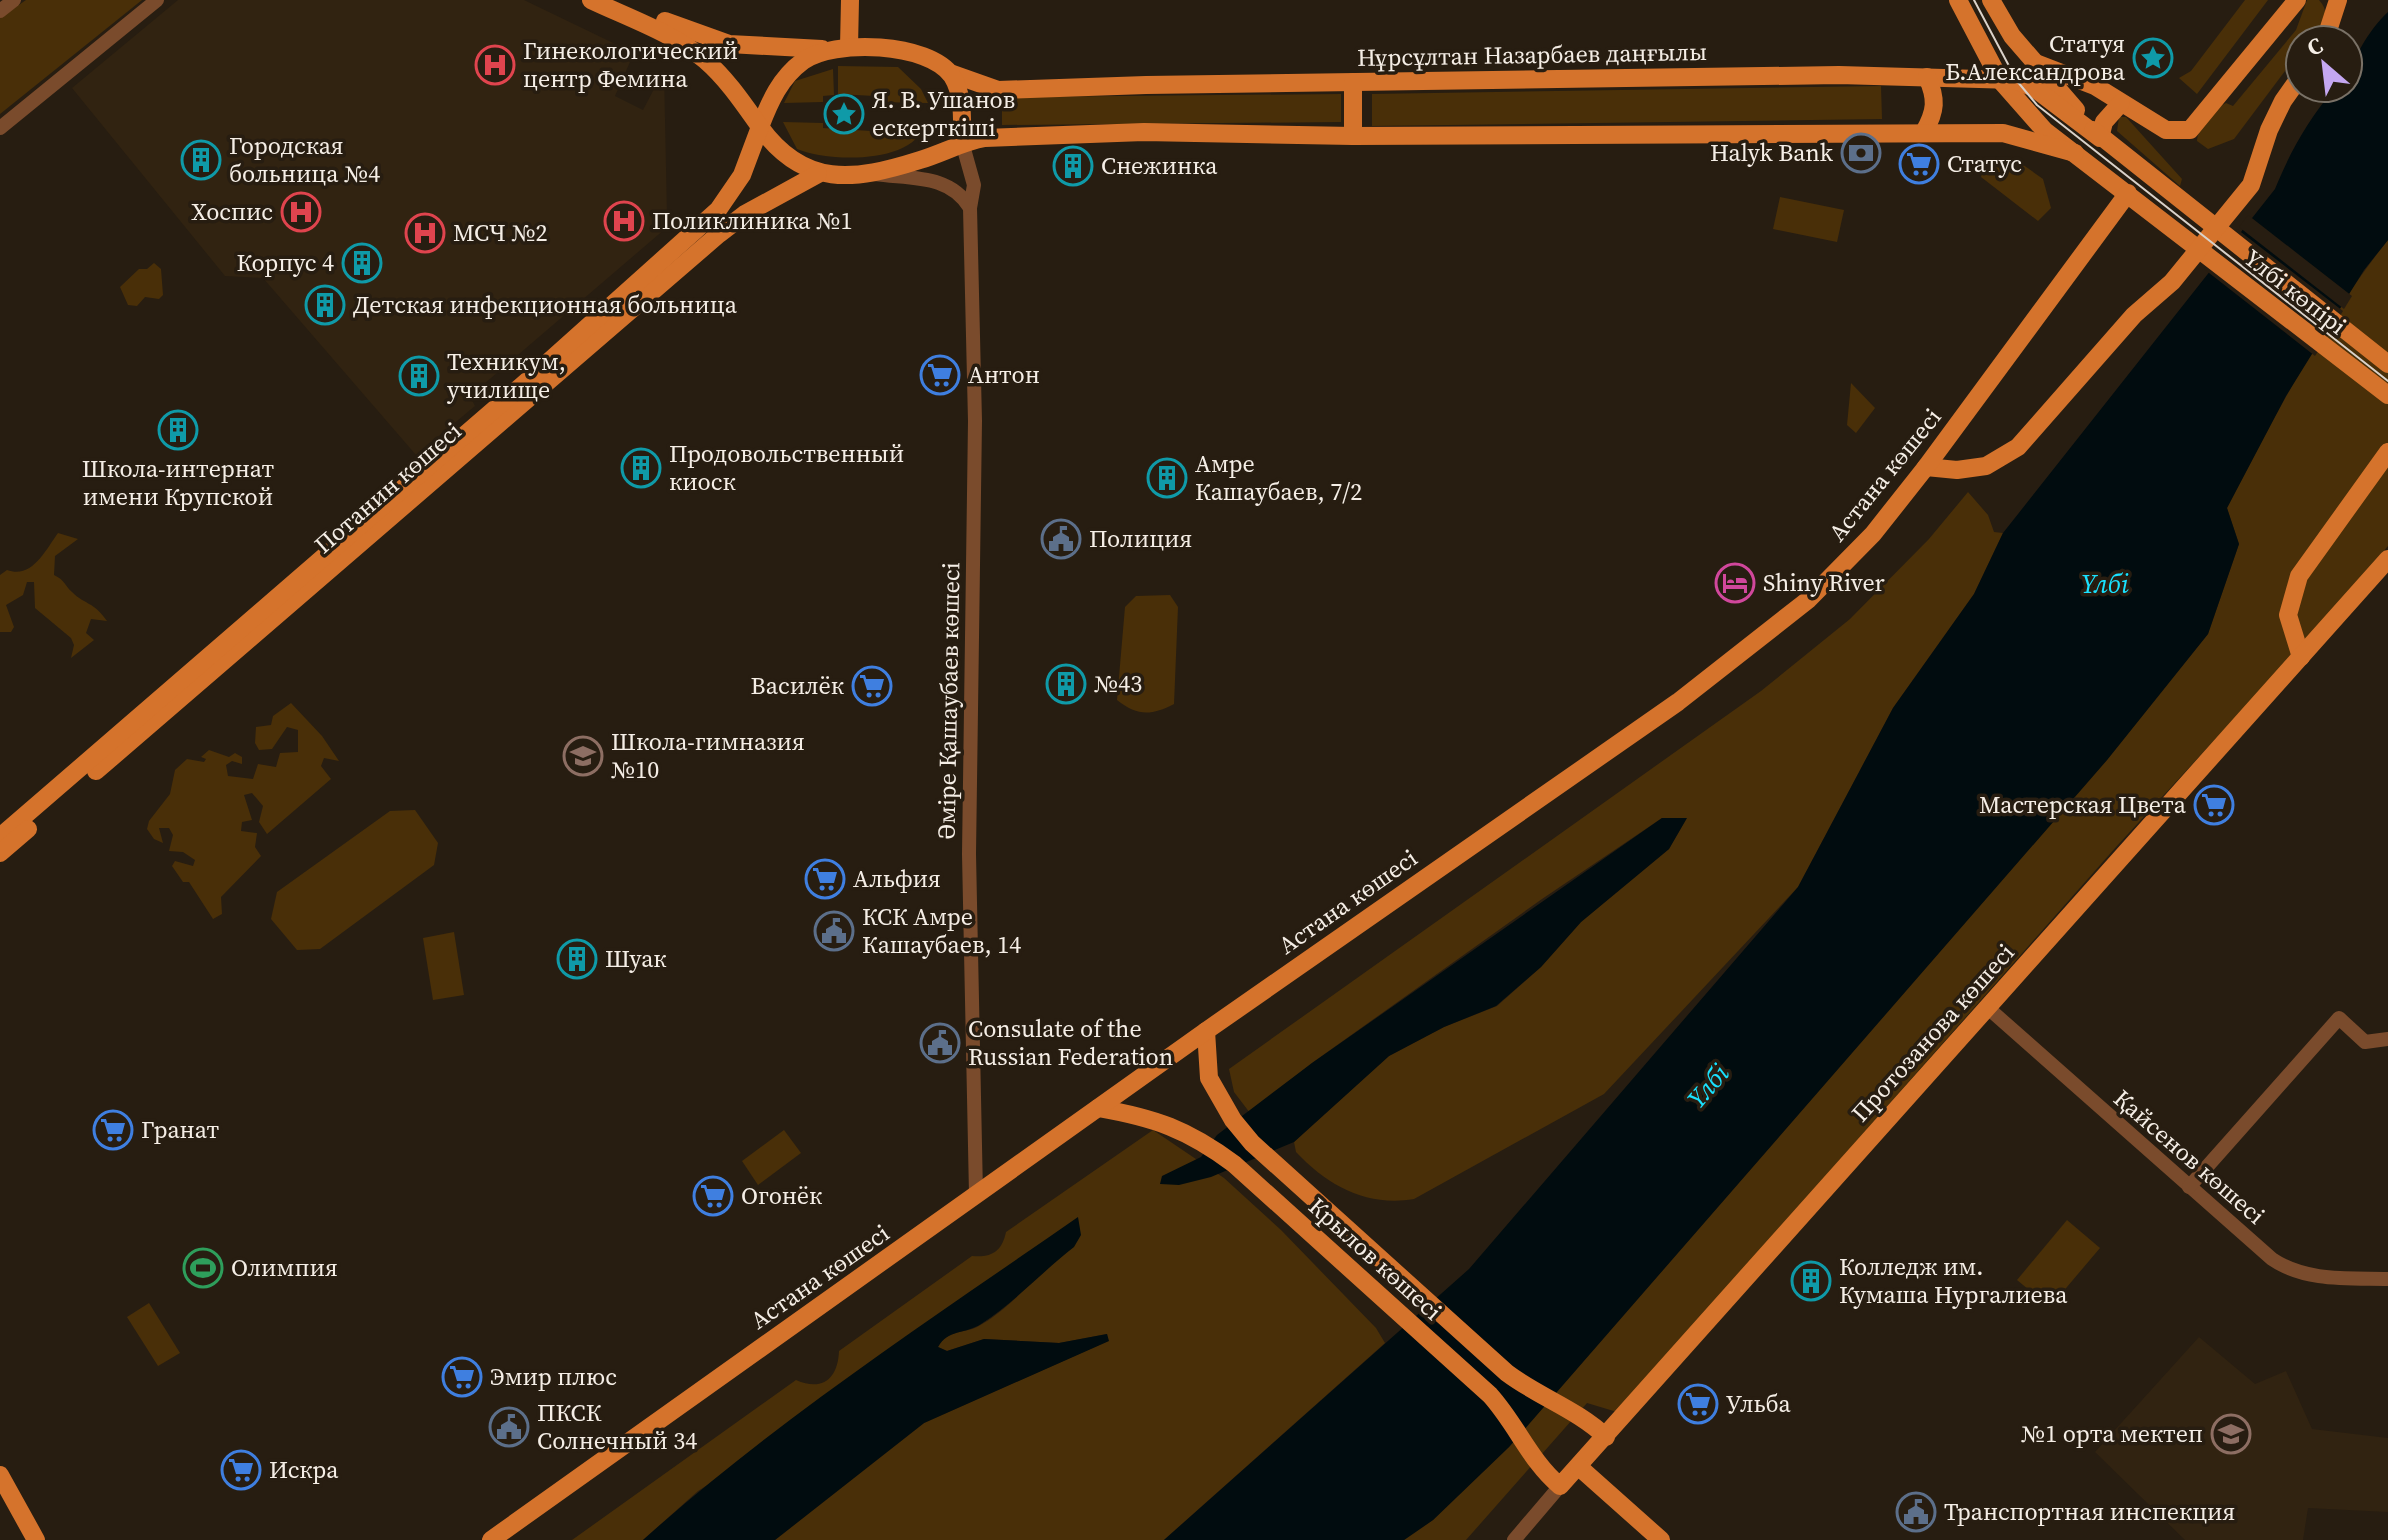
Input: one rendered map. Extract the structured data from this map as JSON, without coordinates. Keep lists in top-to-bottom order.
{
  "streets": {
    "main road": [
      "Нұрсұлтан Назарбаев даңғылы",
      "Үлбі көпірі",
      "Астана көшесі",
      "Потанин көшесі",
      "Протозанова көшесі",
      "Крылов көшесі"
    ],
    "street": ["Әміре Қашаубаев көшесі", "Қайсенов көшесі"]
  },
  "crossings": [
    ["Нұрсұлтан Назарбаев даңғылы", "Үлбі көпірі"],
    ["Нұрсұлтан Назарбаев даңғылы", "Потанин көшесі"],
    ["Нұрсұлтан Назарбаев даңғылы", "Әміре Қашаубаев көшесі"],
    ["Үлбі көпірі", "Астана көшесі"],
    ["Астана көшесі", "Әміре Қашаубаев көшесі"],
    ["Астана көшесі", "Крылов көшесі"],
    ["Потанин көшесі", "Әміре Қашаубаев көшесі"],
    ["Протозанова көшесі", "Қайсенов көшесі"],
    ["Протозанова көшесі", "Крылов көшесі"]
  ],
  "water": ["Үлбі"],
  "places": {
    "place": ["Статуя Б.Александрова", "Я. В. Ушанов ескерткіші"],
    "hospital": [
      "Гинекологический центр Фемина",
      "Хоспис",
      "Поликлиника №1",
      "МСЧ №2"
    ],
    "bank": ["Halyk Bank"],
    "building": [
      "Городская больница №4",
      "Снежинка",
      "Корпус 4",
      "Детская инфекционная больница",
      "Техникум, училище",
      "Школа-интернат имени Крупской",
      "Продовольственный киоск",
      "Амре Кашаубаев, 7/2",
      "№43",
      "Шуак",
      "Колледж им. Кумаша Нургалиева"
    ],
    "supermarket": [
      "Статус",
      "Антон",
      "Василёк",
      "Мастерская Цвета",
      "Альфия",
      "Гранат",
      "Огонёк",
      "Эмир плюс",
      "Ульба",
      "Искра"
    ],
    "public building": [
      "Полиция",
      "КСК Амре Кашаубаев, 14",
      "Consulate of the Russian Federation",
      "ПКСК Солнечный 34",
      "Транспортная инспекция"
    ],
    "hotel": ["Shiny River"],
    "school or university": ["Школа-гимназия №10", "№1 орта мектеп"],
    "sports": ["Олимпия"]
  },
  "north": "top left"
}
